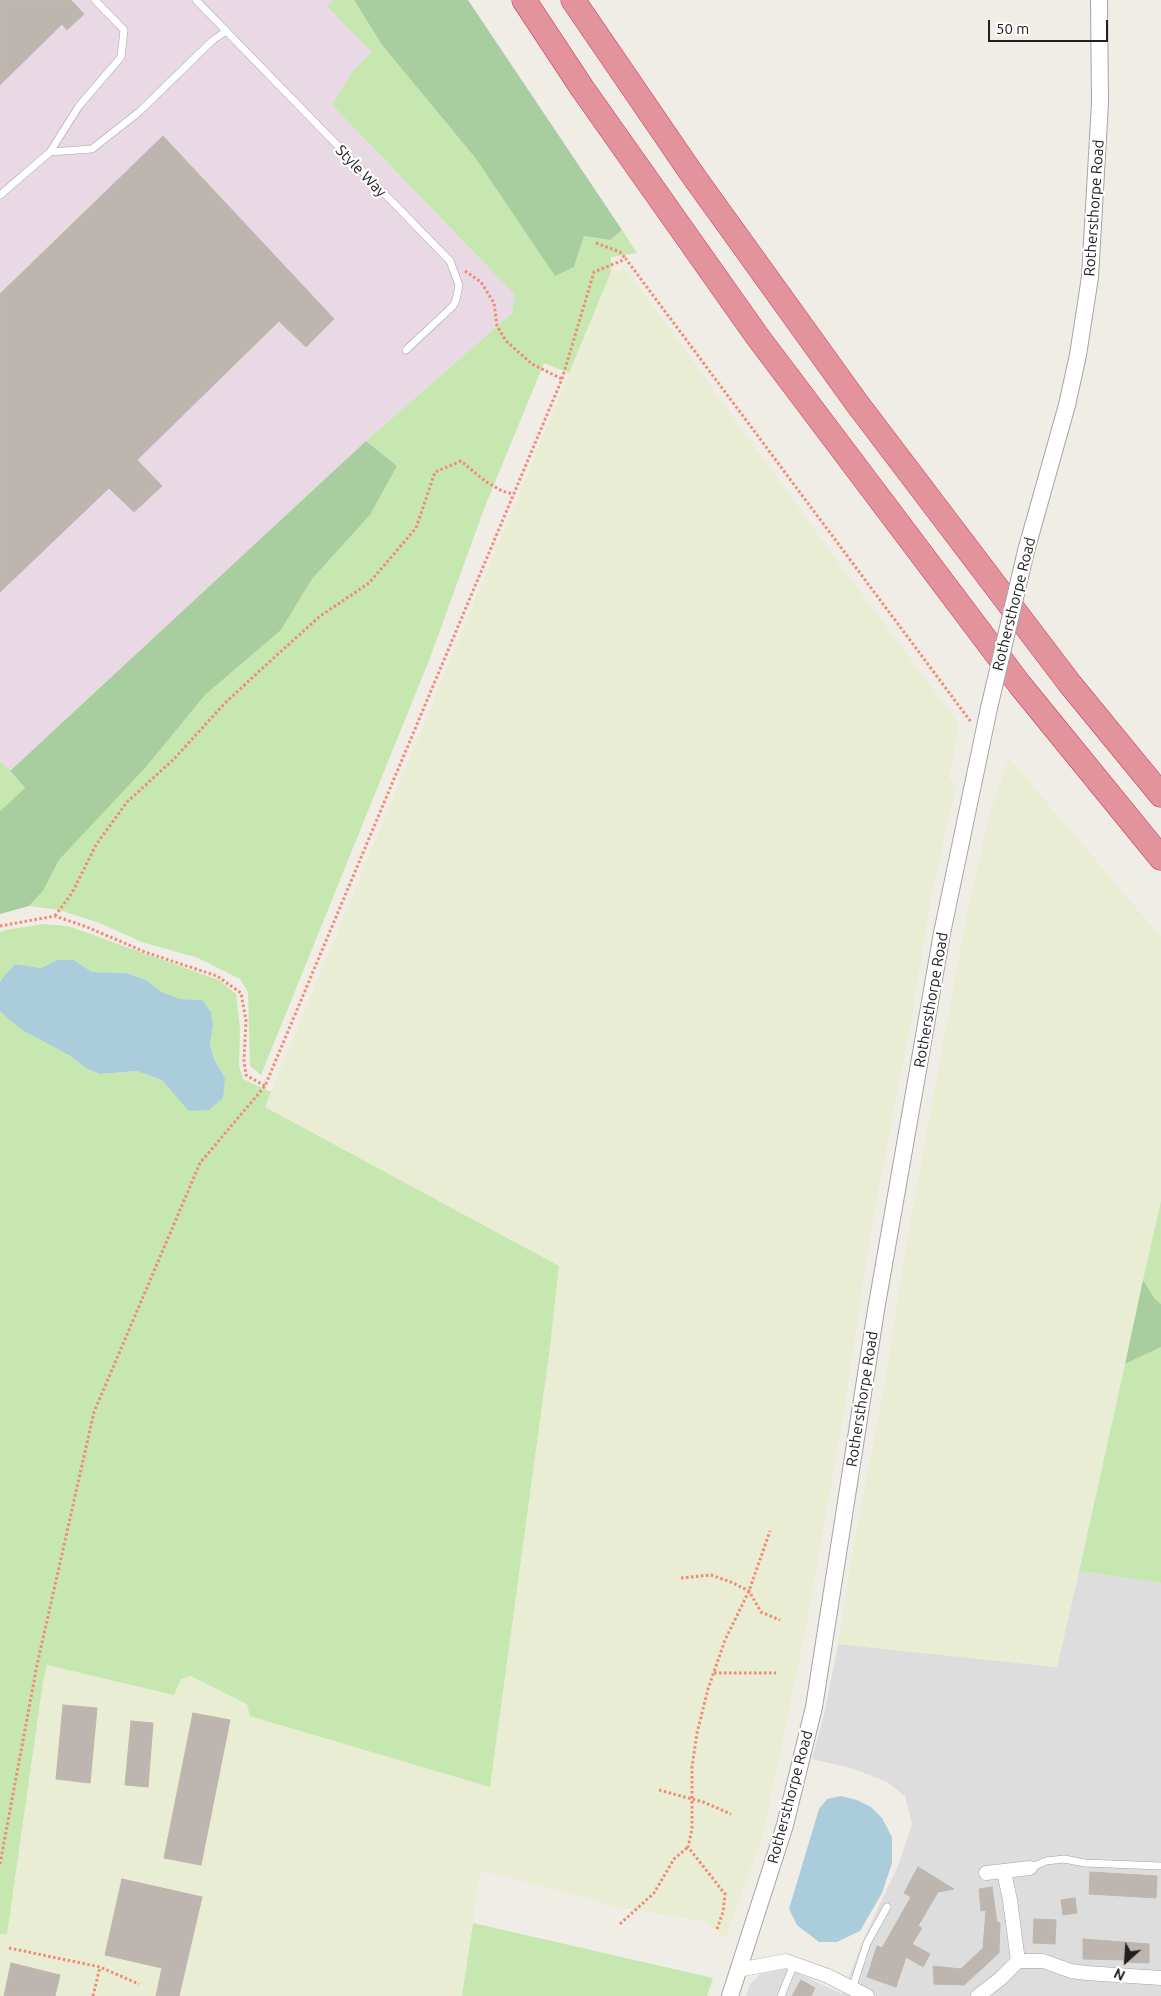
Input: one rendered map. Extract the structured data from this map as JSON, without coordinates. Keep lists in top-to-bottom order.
{
  "streets": {
    "street": ["Rothersthorpe Road"],
    "lane": ["Style Way"]
  },
  "scale_bar": "50 m",
  "north": "bottom left"
}
